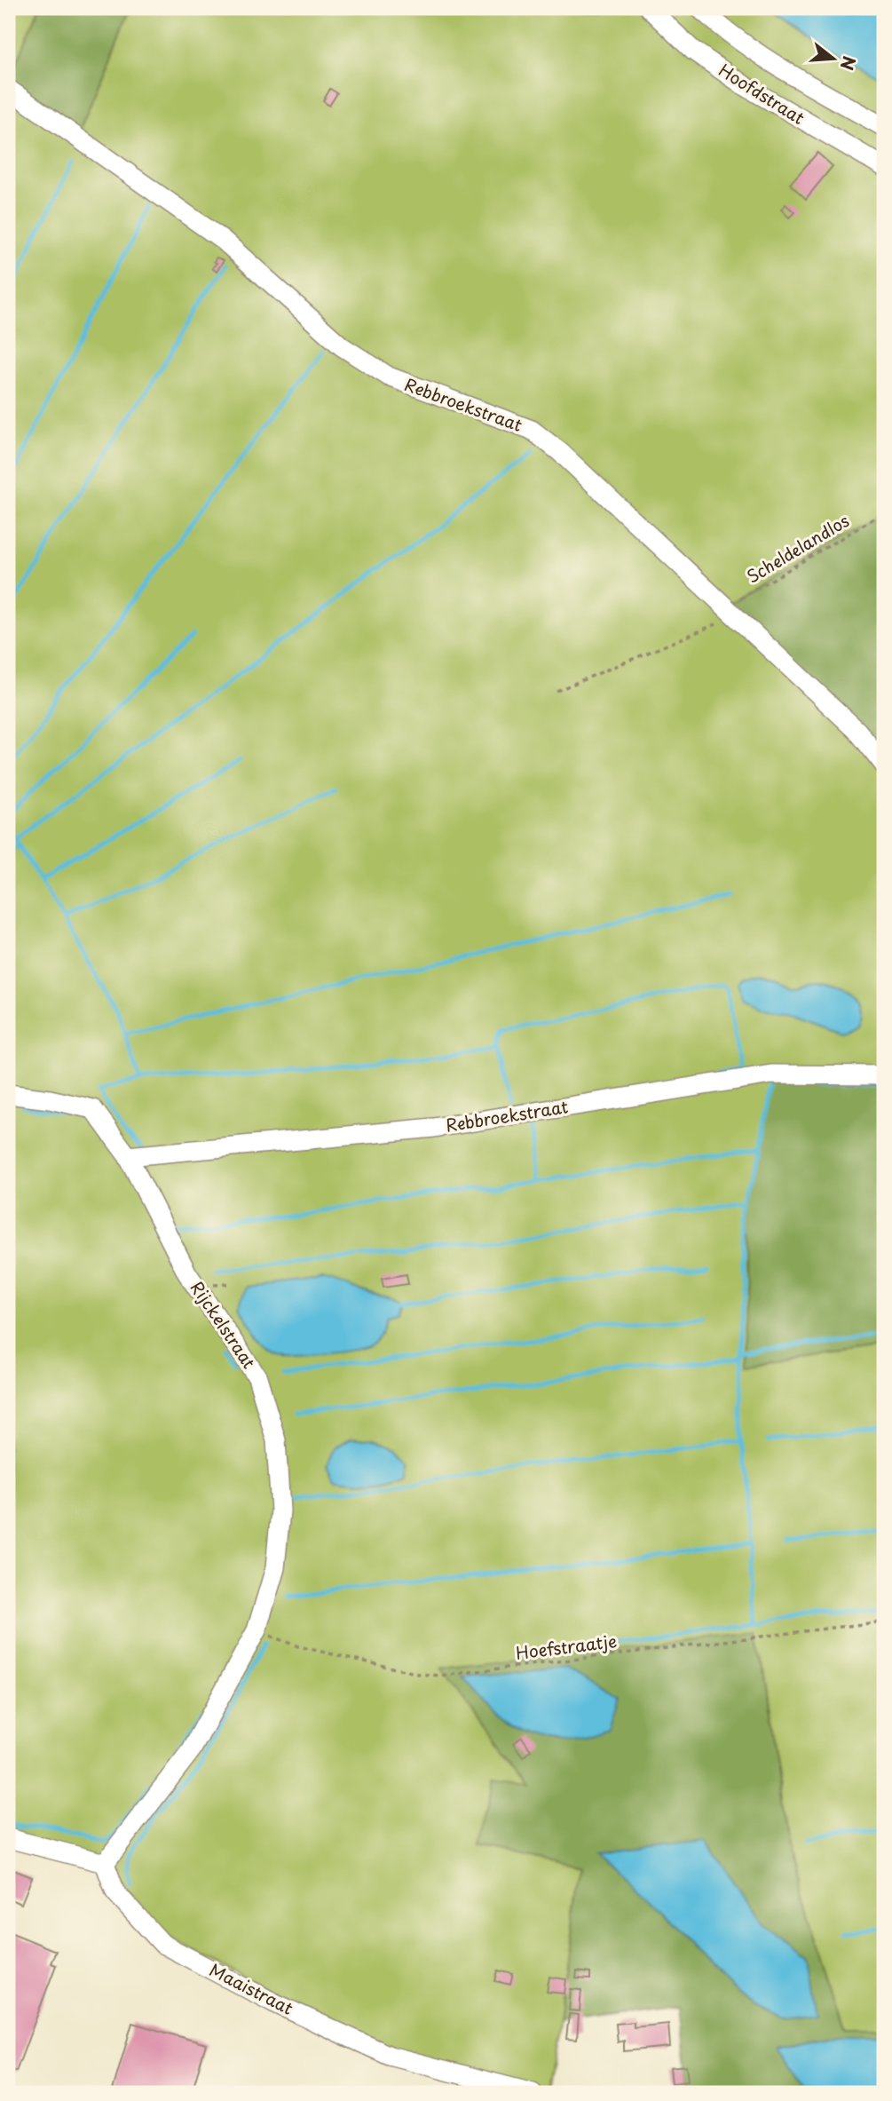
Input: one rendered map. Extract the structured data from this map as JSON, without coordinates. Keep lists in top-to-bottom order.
{
  "streets": {
    "street": [
      "Hoofdstraat",
      "Rebbroekstraat",
      "Rijckelstraat",
      "Maaistraat"
    ],
    "path": ["Scheldelandlos", "Hoefstraatje"]
  },
  "crossings": [
    ["Rebbroekstraat", "Scheldelandlos"],
    ["Rebbroekstraat", "Rijckelstraat"],
    ["Rijckelstraat", "Hoefstraatje"],
    ["Rijckelstraat", "Maaistraat"]
  ],
  "north": "right"
}
